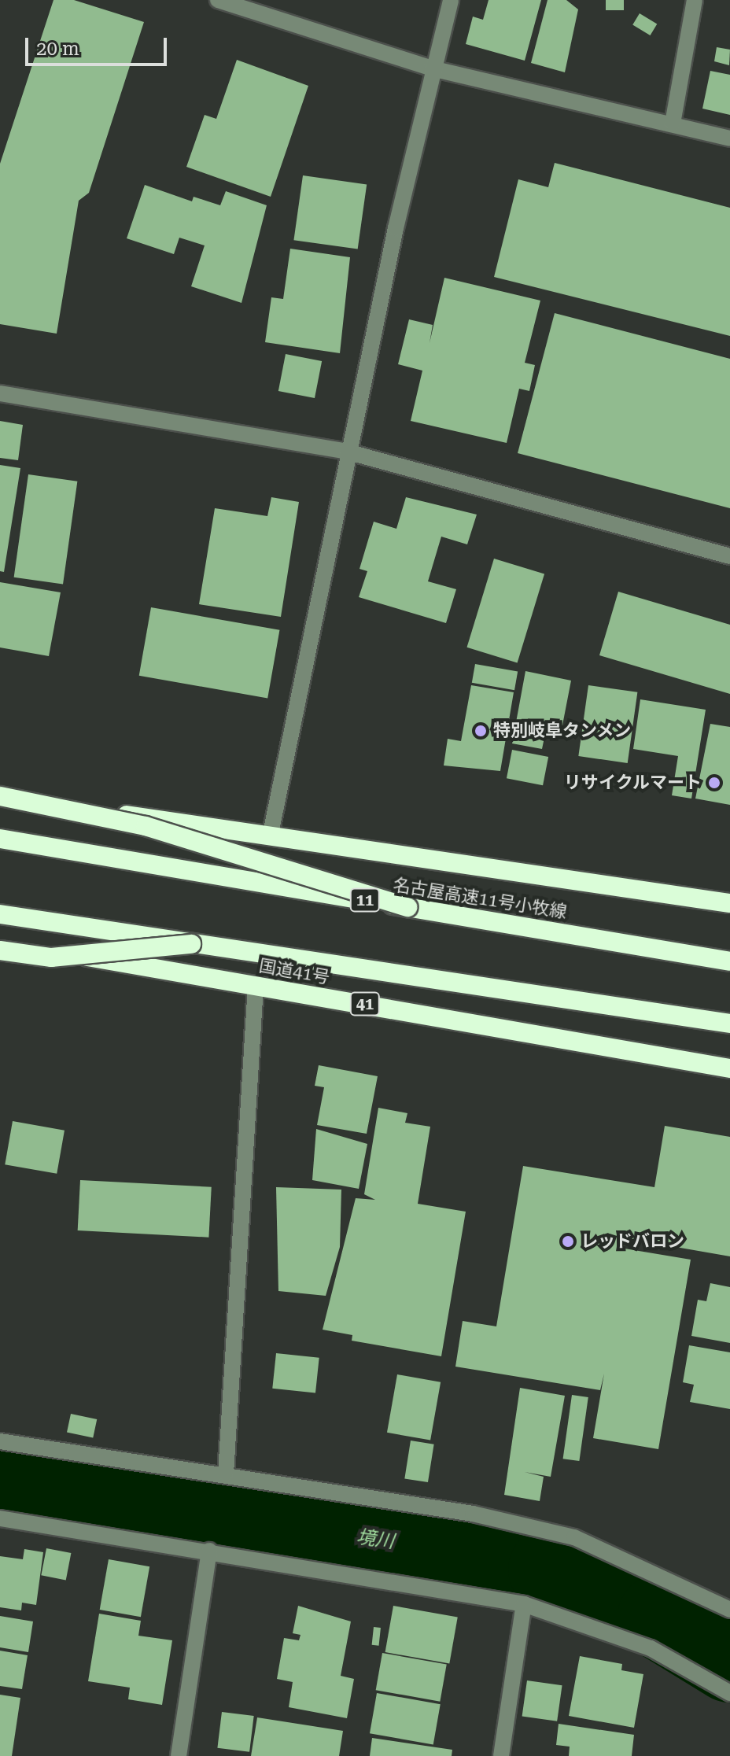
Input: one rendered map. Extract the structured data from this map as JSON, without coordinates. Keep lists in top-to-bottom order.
{
  "streets": {
    "highway": [
      "名古屋高速11号小牧線",
      "11",
      "国道41号",
      "41"
    ]
  },
  "water": ["境川"],
  "places": ["特別岐阜タンメン", "リサイクルマート", "レッドバロン"],
  "scale_bar": "20 m"
}
